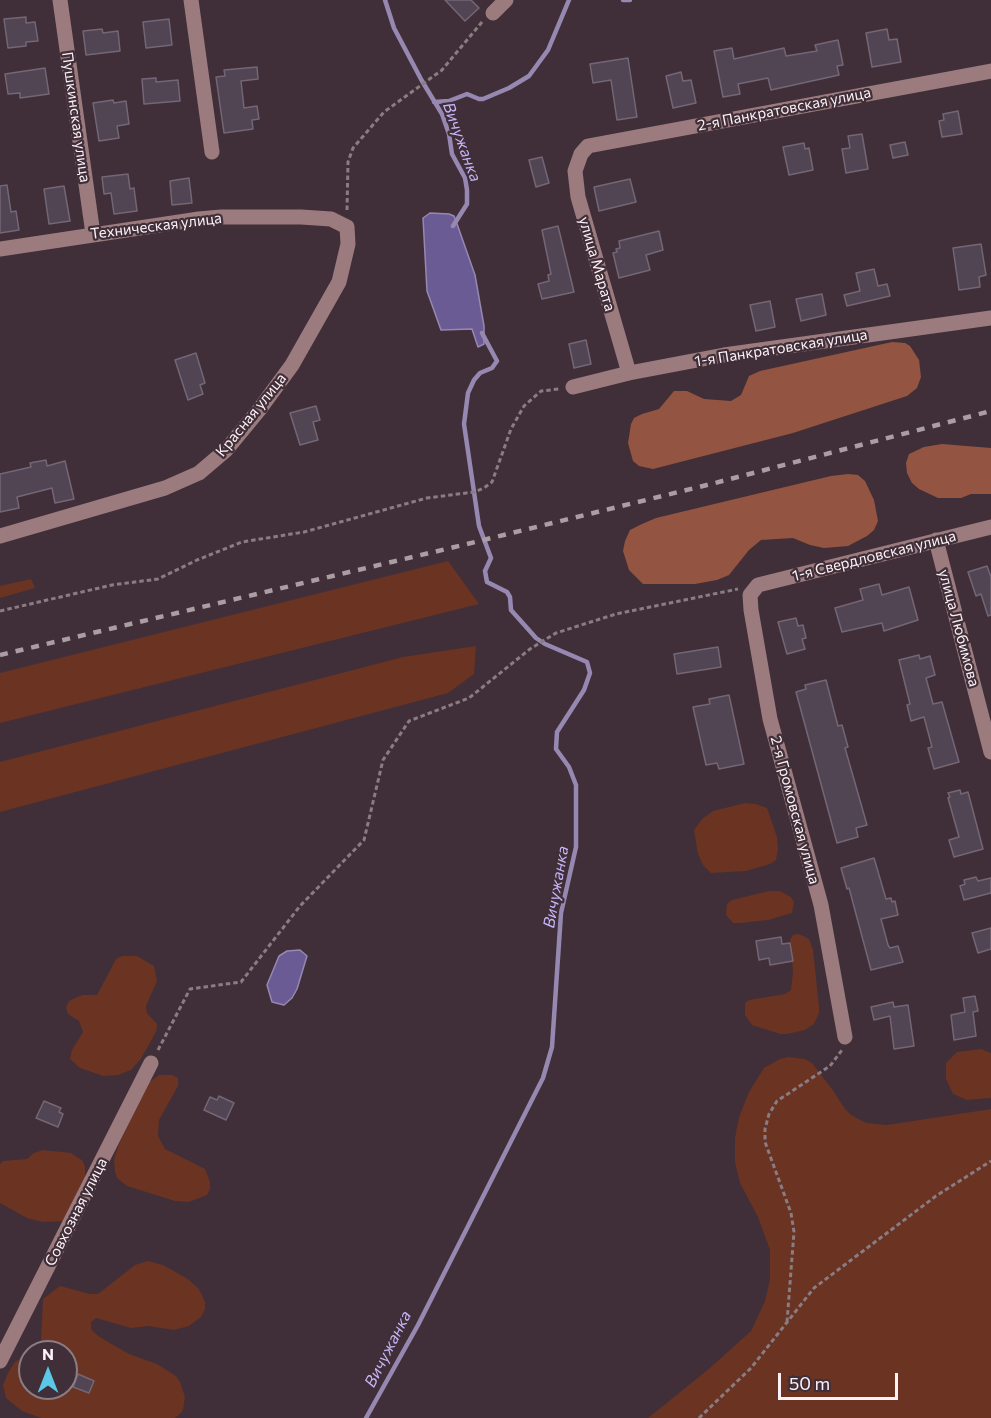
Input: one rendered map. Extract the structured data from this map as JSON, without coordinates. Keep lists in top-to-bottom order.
{
  "streets": {
    "street": [
      "2-я Панкратовская улица",
      "Пушкинская улица",
      "Техническая улица",
      "улица Марата",
      "1-я Панкратовская улица",
      "Красная улица",
      "1-я Свердловская улица",
      "улица Любимова",
      "2-я Громовская улица",
      "Совхозная улица"
    ]
  },
  "crossings": [
    ["2-я Панкратовская улица", "улица Марата"],
    ["Пушкинская улица", "Техническая улица"],
    ["Техническая улица", "Красная улица"],
    ["улица Марата", "1-я Панкратовская улица"],
    ["1-я Свердловская улица", "улица Любимова"],
    ["1-я Свердловская улица", "2-я Громовская улица"]
  ],
  "water": ["Вичужанка"],
  "scale_bar": "50 m",
  "north": "top"
}
